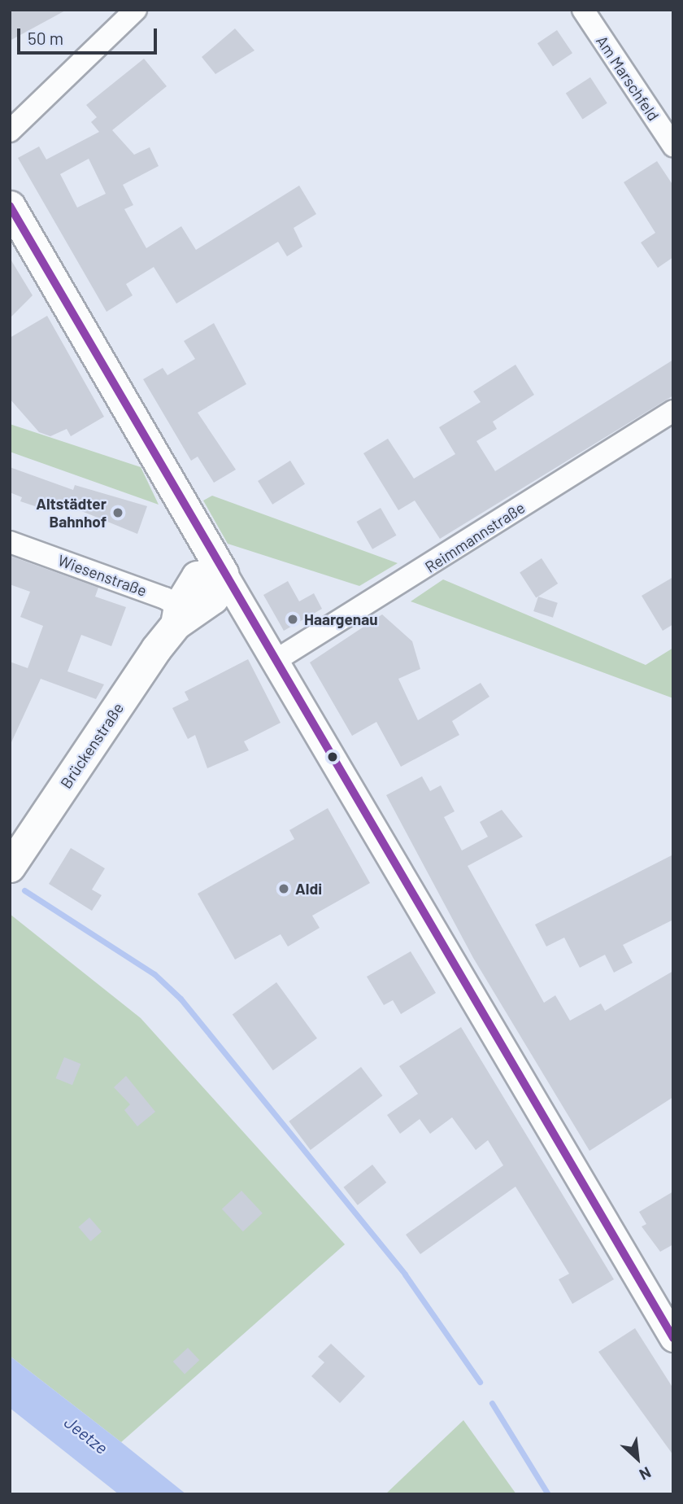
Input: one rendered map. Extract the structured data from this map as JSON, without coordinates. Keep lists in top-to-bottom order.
{
  "streets": {
    "main road": ["Brückenstraße"],
    "street": ["Am Marschfeld", "Reimmannstraße", "Wiesenstraße"]
  },
  "crossings": [
    ["Wiesenstraße", "Brückenstraße"]
  ],
  "water": ["Jeetze"],
  "places": ["Altstädter Bahnhof", "Haargenau", "Aldi"],
  "scale_bar": "50 m",
  "north": "bottom right"
}
